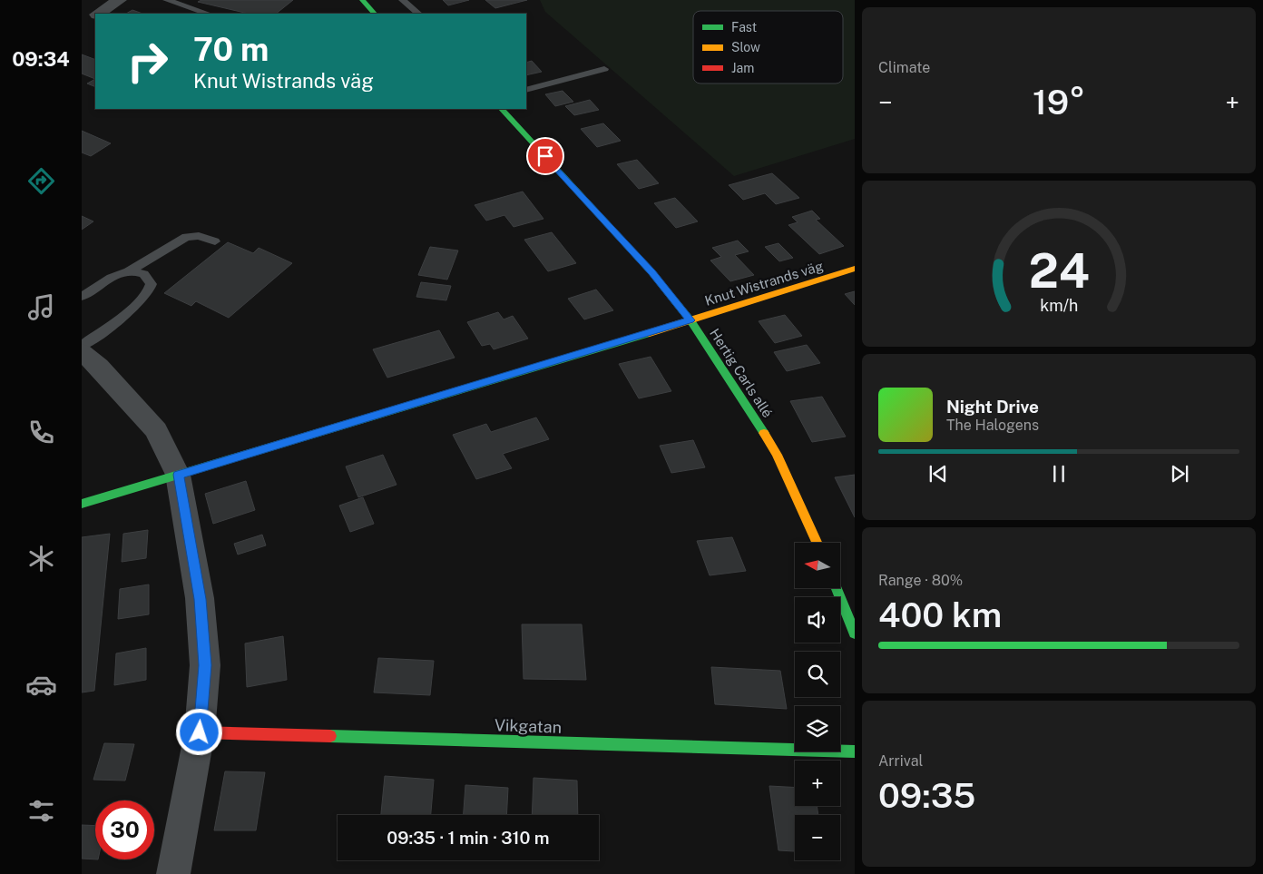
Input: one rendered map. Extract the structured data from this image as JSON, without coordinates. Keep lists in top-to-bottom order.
{
  "streets": {
    "street": ["Knut Wistrands väg", "Hertig Carls allé", "Vikgatan"]
  },
  "crossings": [
    ["Knut Wistrands väg", "Hertig Carls allé"]
  ],
  "legend": ["Fast", "Slow", "Jam"],
  "north": "left",
  "page": {
    "tabs": "09:34",
    "tile": [
      "Climate",
      ["Range · 80%", "400 km"],
      ["Arrival", "09:35"]
    ],
    "turn": ["70 m", "Knut Wistrands väg"],
    "heat": ["−", "19°", "+"],
    "song": ["Night Drive", "The Halogens"],
    "map_buttons": ["+", "−"],
    "limit": "30",
    "trip": "09:35 · 1 min · 310 m",
    "gauge": ["24", "km/h"]
  }
}
